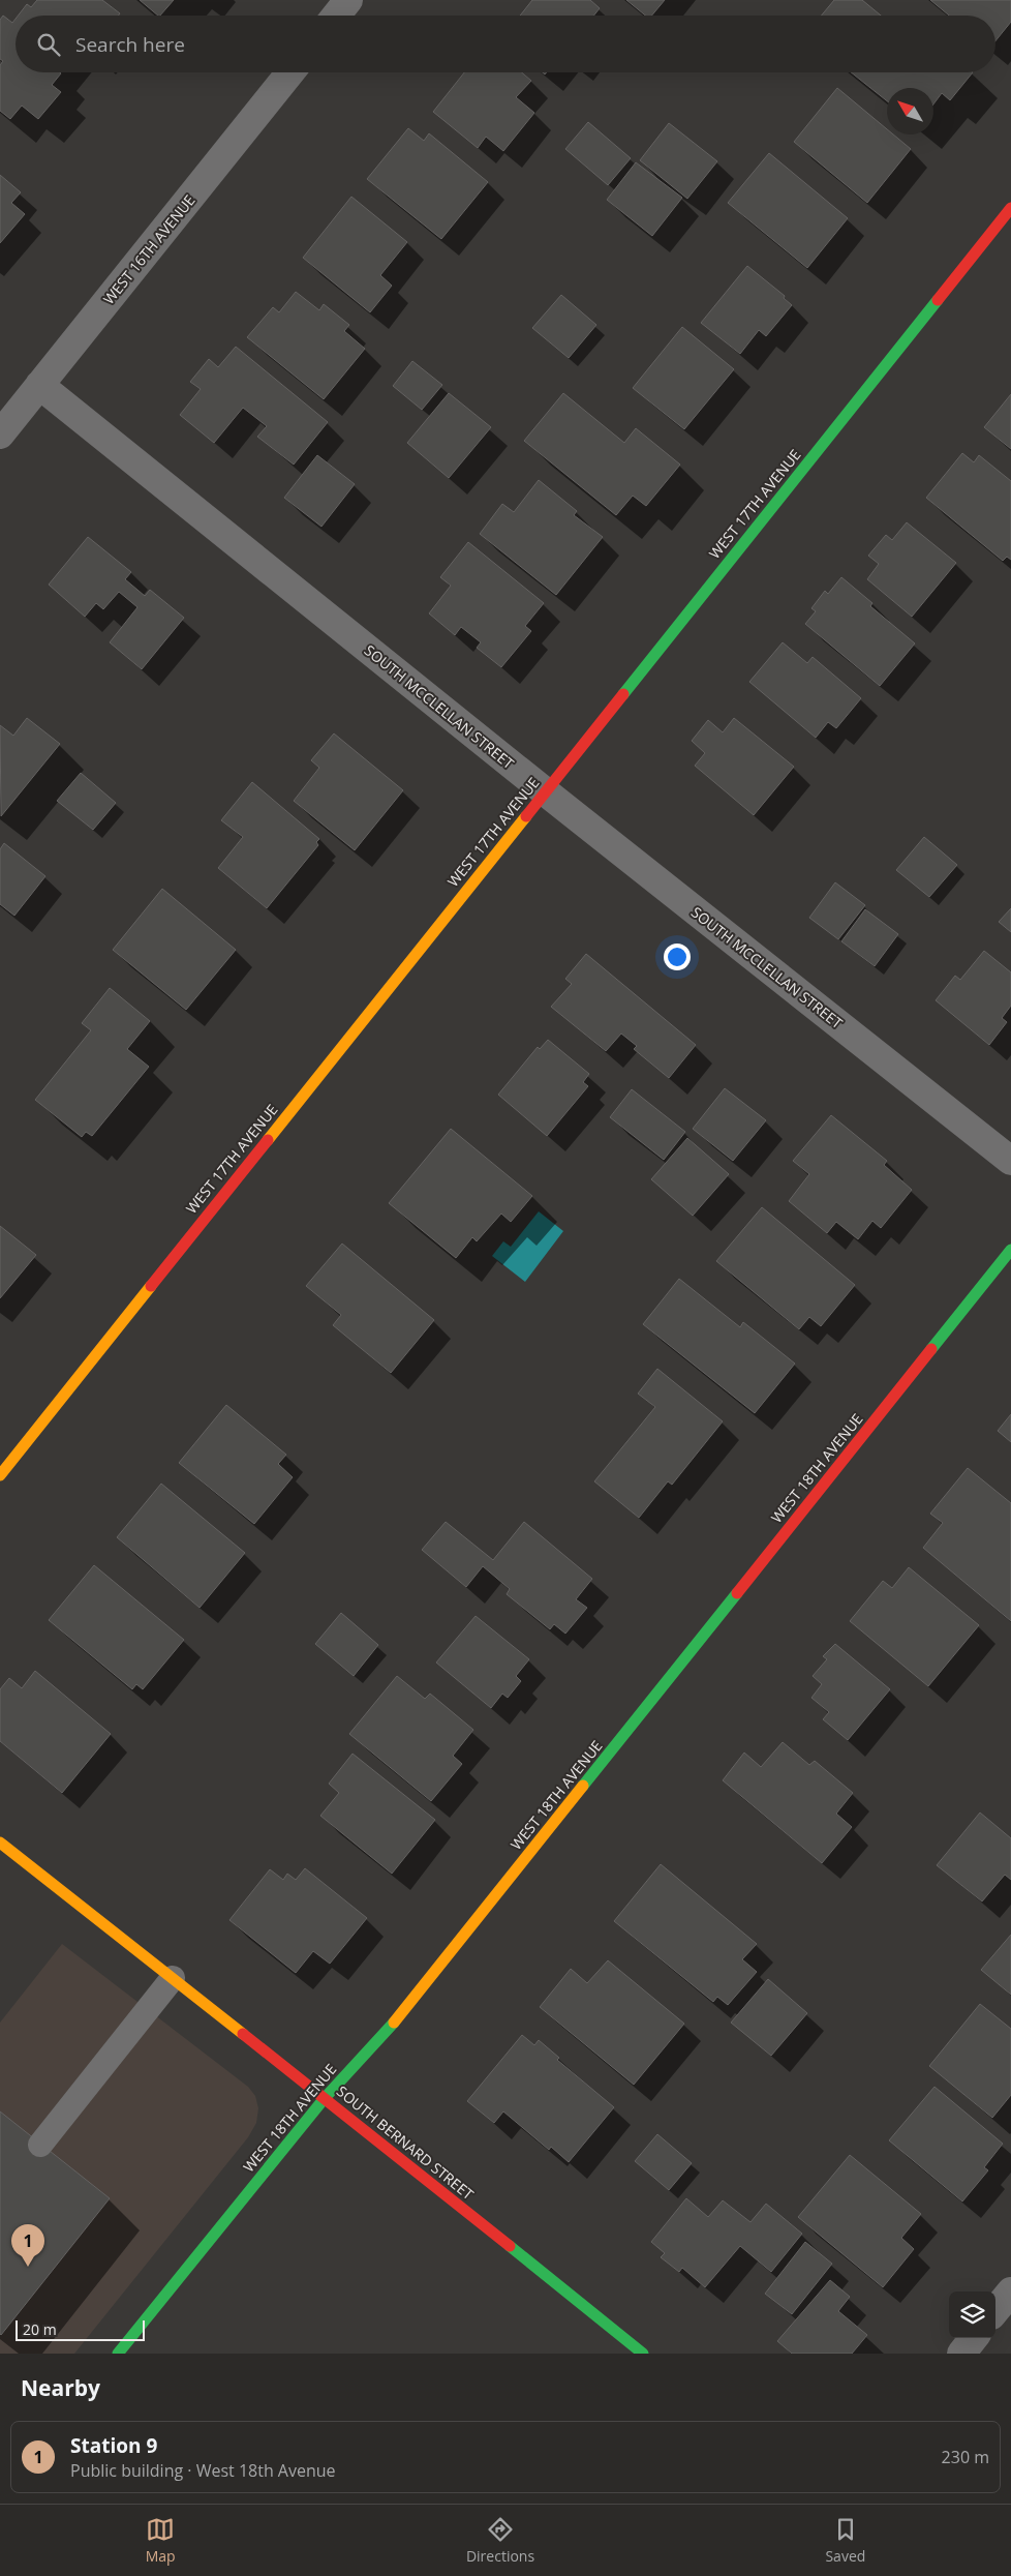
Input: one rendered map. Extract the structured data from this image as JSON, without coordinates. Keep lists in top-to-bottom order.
{
  "streets": {
    "street": [
      "WEST 16TH AVENUE",
      "WEST 17TH AVENUE",
      "SOUTH MCCLELLAN STREET",
      "WEST 18TH AVENUE",
      "SOUTH BERNARD STREET"
    ]
  },
  "crossings": [
    ["WEST 16TH AVENUE", "SOUTH MCCLELLAN STREET"],
    ["WEST 17TH AVENUE", "SOUTH MCCLELLAN STREET"],
    ["WEST 18TH AVENUE", "SOUTH BERNARD STREET"]
  ],
  "scale_bar": "20 m",
  "north": "top left",
  "page": {
    "search": "Search here",
    "pins": "1",
    "scale": "20 m",
    "heading": "Nearby",
    "list": [
      {
        "mark": "1",
        "name": "Station 9",
        "note": "Public building · West 18th Avenue",
        "value": "230 m"
      }
    ],
    "nav": ["Map", "Directions", "Saved"]
  }
}
